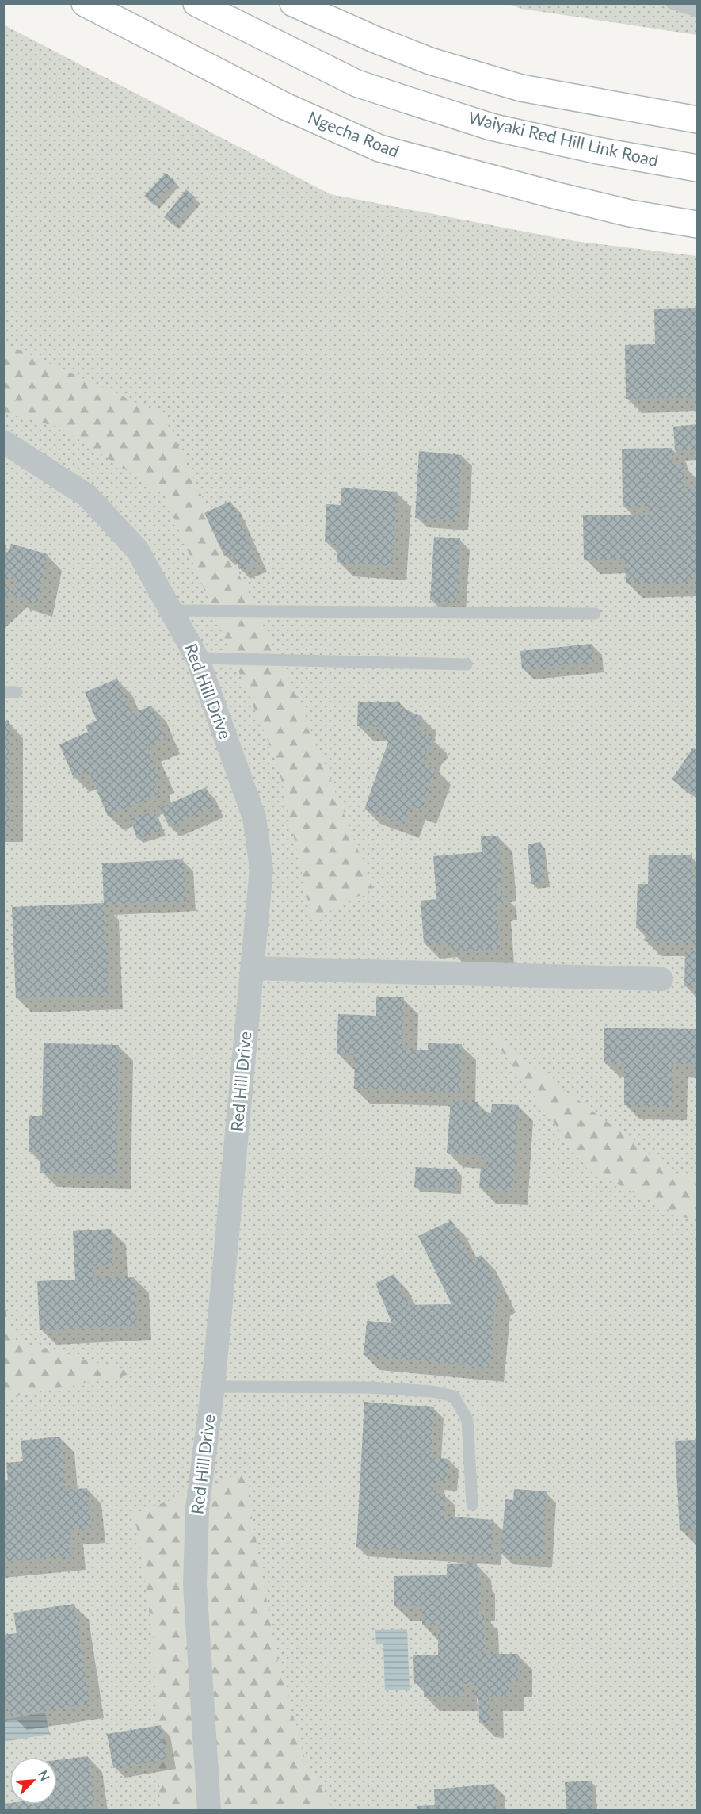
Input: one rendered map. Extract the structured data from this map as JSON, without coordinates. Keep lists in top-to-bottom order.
{
  "streets": {
    "main road": ["Ngecha Road", "Waiyaki Red Hill Link Road"],
    "street": ["Red Hill Drive"]
  },
  "north": "top right"
}
